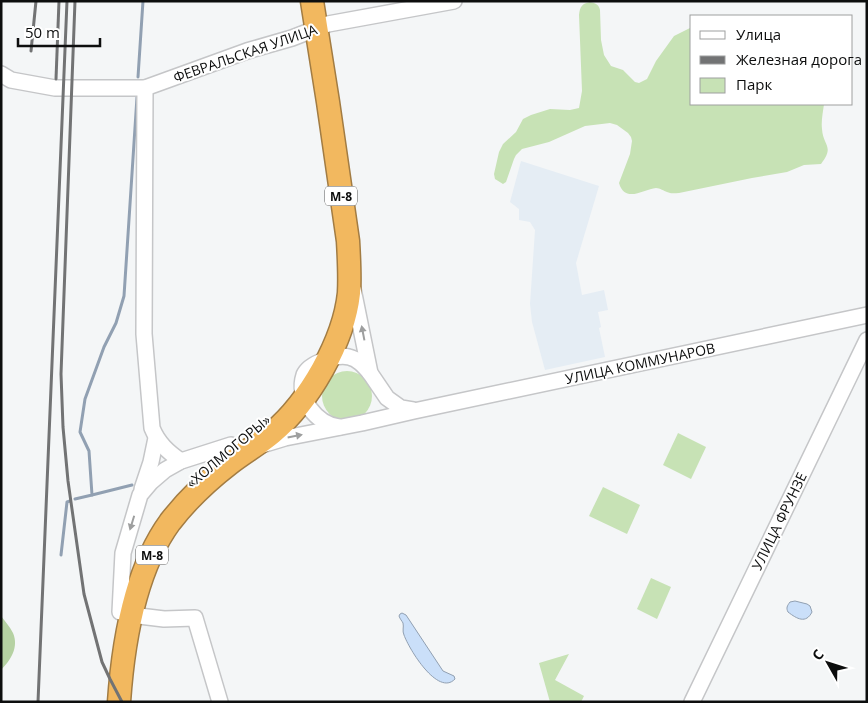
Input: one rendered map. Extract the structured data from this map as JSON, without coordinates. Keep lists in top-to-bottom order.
{
  "streets": {
    "highway": ["М-8", "«ХОЛМОГОРЫ»"],
    "street": ["ФЕВРАЛЬСКАЯ УЛИЦА", "УЛИЦА КОММУНАРОВ", "УЛИЦА ФРУНЗЕ"]
  },
  "crossings": [
    ["ФЕВРАЛЬСКАЯ УЛИЦА", "М-8"],
    ["М-8", "УЛИЦА КОММУНАРОВ"],
    ["М-8", "«ХОЛМОГОРЫ»"],
    ["УЛИЦА КОММУНАРОВ", "«ХОЛМОГОРЫ»"]
  ],
  "legend": ["Улица", "Железная дорога", "Парк"],
  "scale_bar": "50 m",
  "north": "top left"
}
